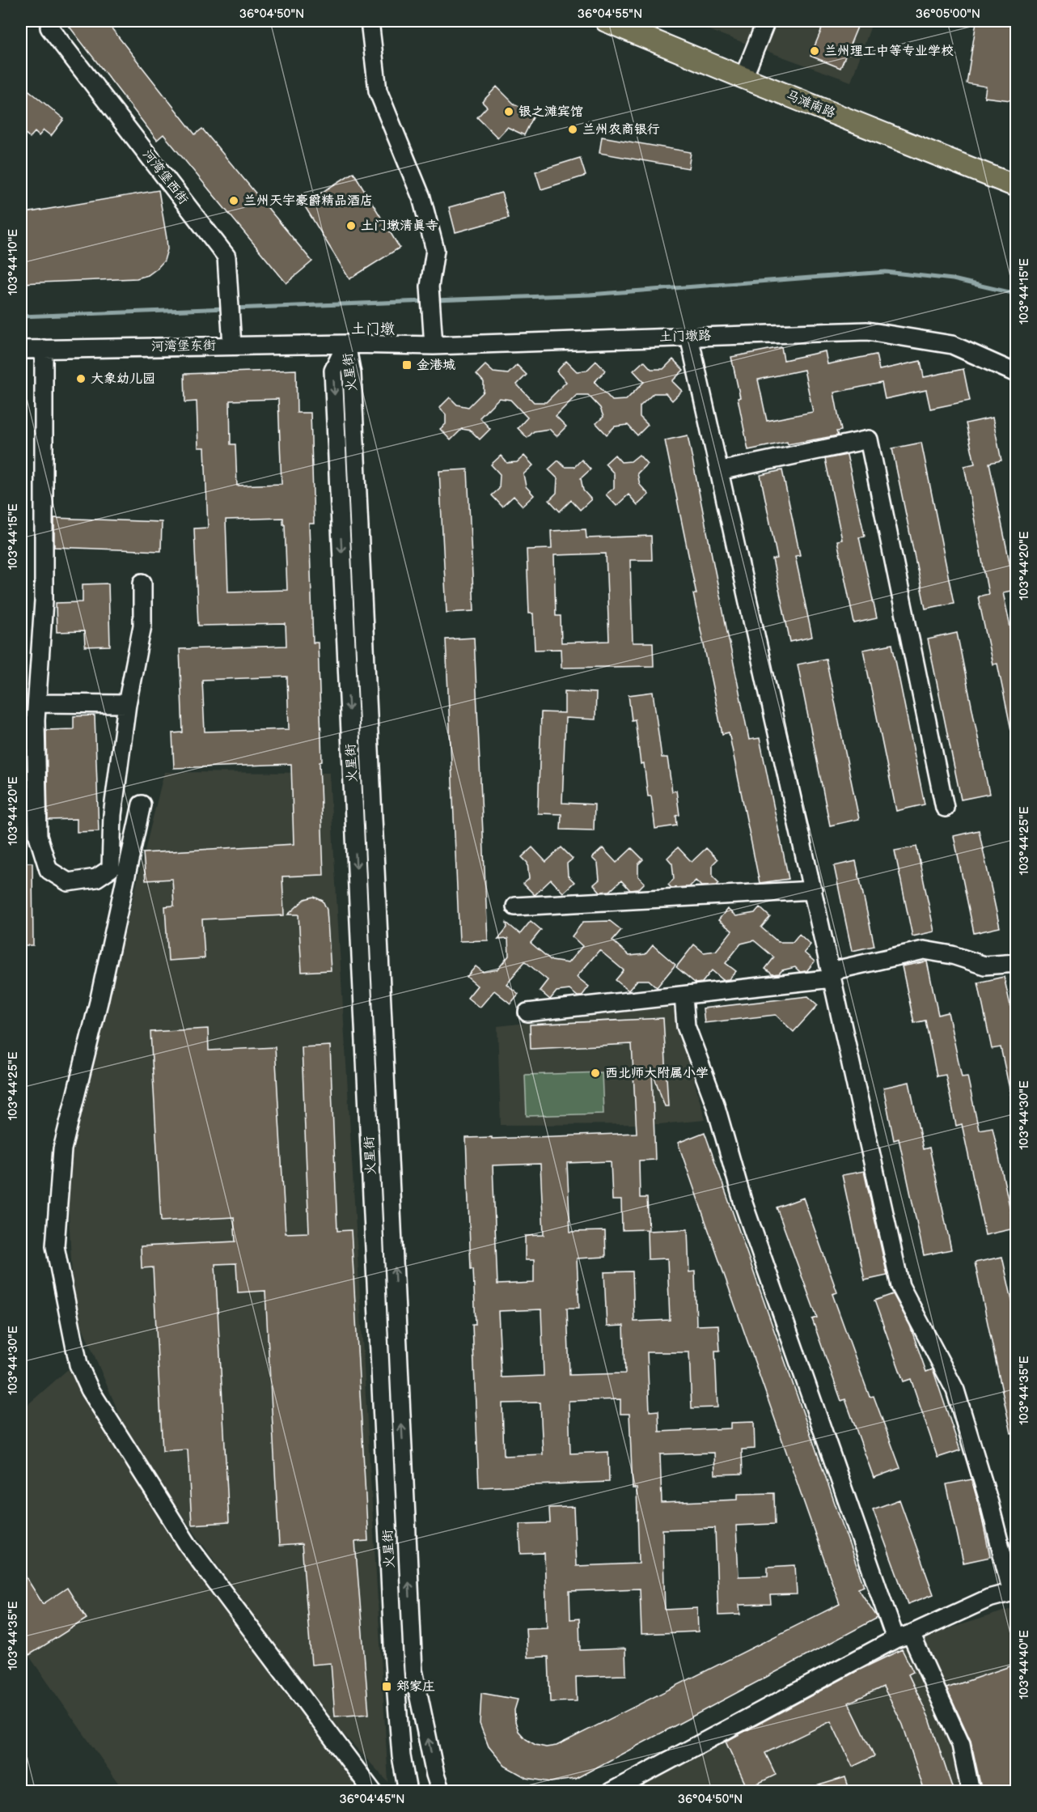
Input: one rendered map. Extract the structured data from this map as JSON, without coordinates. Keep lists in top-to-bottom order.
{
  "streets": {
    "main road": ["马滩南路"],
    "street": [
      "河湾堡西街",
      "土门墩路",
      "河湾堡东街",
      "火星街"
    ]
  },
  "crossings": [
    ["河湾堡西街", "河湾堡东街"],
    ["土门墩路", "河湾堡东街"],
    ["土门墩路", "火星街"],
    ["河湾堡东街", "火星街"]
  ],
  "districts": ["土门墩"],
  "places": {
    "other": [
      "兰州理工中等专业学校",
      "银之滩宾馆",
      "兰州农商银行",
      "兰州天宇豪爵精品酒店",
      "土门墩清真寺",
      "大象幼儿园",
      "西北师大附属小学"
    ],
    "transit": ["金港城", "郑家庄"]
  },
  "coordinates": [
    "36°04'50\"N",
    "36°04'55\"N",
    "36°05'00\"N",
    "103°44'10\"E",
    "103°44'15\"E",
    "103°44'20\"E",
    "103°44'25\"E",
    "103°44'30\"E",
    "103°44'35\"E",
    "103°44'40\"E",
    "36°04'45\"N"
  ]
}
